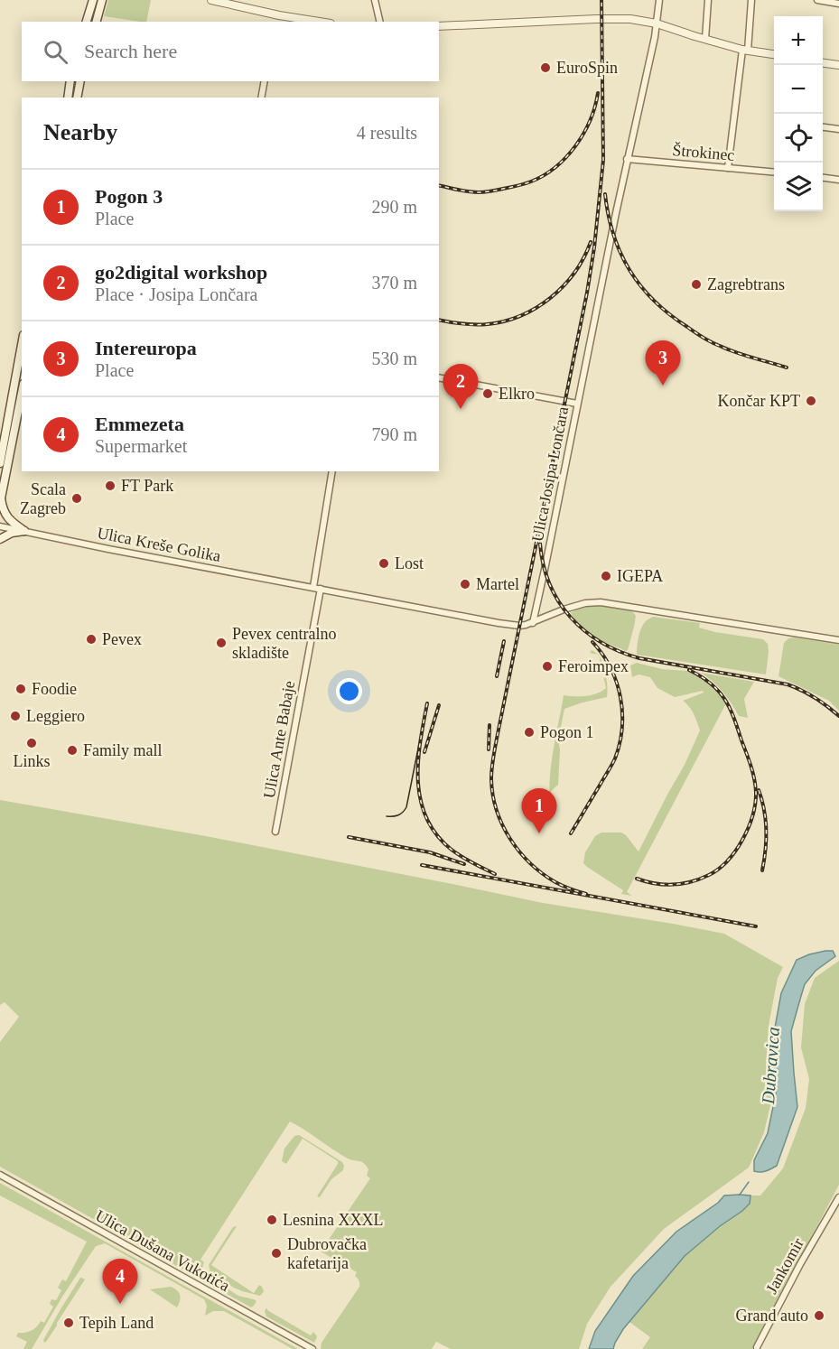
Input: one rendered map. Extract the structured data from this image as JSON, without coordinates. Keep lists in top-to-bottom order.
{
  "streets": {
    "street": [
      "Štrokinec",
      "Ulica Josipa Lončara",
      "Ulica Kreše Golika",
      "Ulica Ante Babaje",
      "Ulica Dušana Vukotića",
      "Jankomir"
    ]
  },
  "crossings": [
    ["Štrokinec", "Ulica Josipa Lončara"],
    ["Ulica Josipa Lončara", "Ulica Kreše Golika"],
    ["Ulica Kreše Golika", "Ulica Ante Babaje"]
  ],
  "water": ["Dubravica"],
  "places": [
    "EuroSpin",
    "Zagrebtrans",
    "Elkro",
    "Končar KPT",
    "FT Park",
    "Scala Zagreb",
    "Lost",
    "IGEPA",
    "Martel",
    "Pevex",
    "Pevex centralno skladište",
    "Feroimpex",
    "Foodie",
    "Leggiero",
    "Pogon 1",
    "Links",
    "Family mall",
    "Lesnina XXXL",
    "Dubrovačka kafetarija",
    "Grand auto",
    "Tepih Land"
  ],
  "page": {
    "map_buttons": ["+", "−"],
    "search": "Search here",
    "heading": ["Nearby", "4 results"],
    "list": [
      {
        "mark": "1",
        "name": "Pogon 3",
        "note": "Place",
        "value": "290 m"
      },
      {
        "mark": "2",
        "name": "go2digital workshop",
        "note": "Place · Josipa Lončara",
        "value": "370 m"
      },
      {
        "mark": "3",
        "name": "Intereuropa",
        "note": "Place",
        "value": "530 m"
      },
      {
        "mark": "4",
        "name": "Emmezeta",
        "note": "Supermarket",
        "value": "790 m"
      }
    ],
    "pins": [
      "3",
      "2",
      "1",
      "4"
    ]
  }
}
